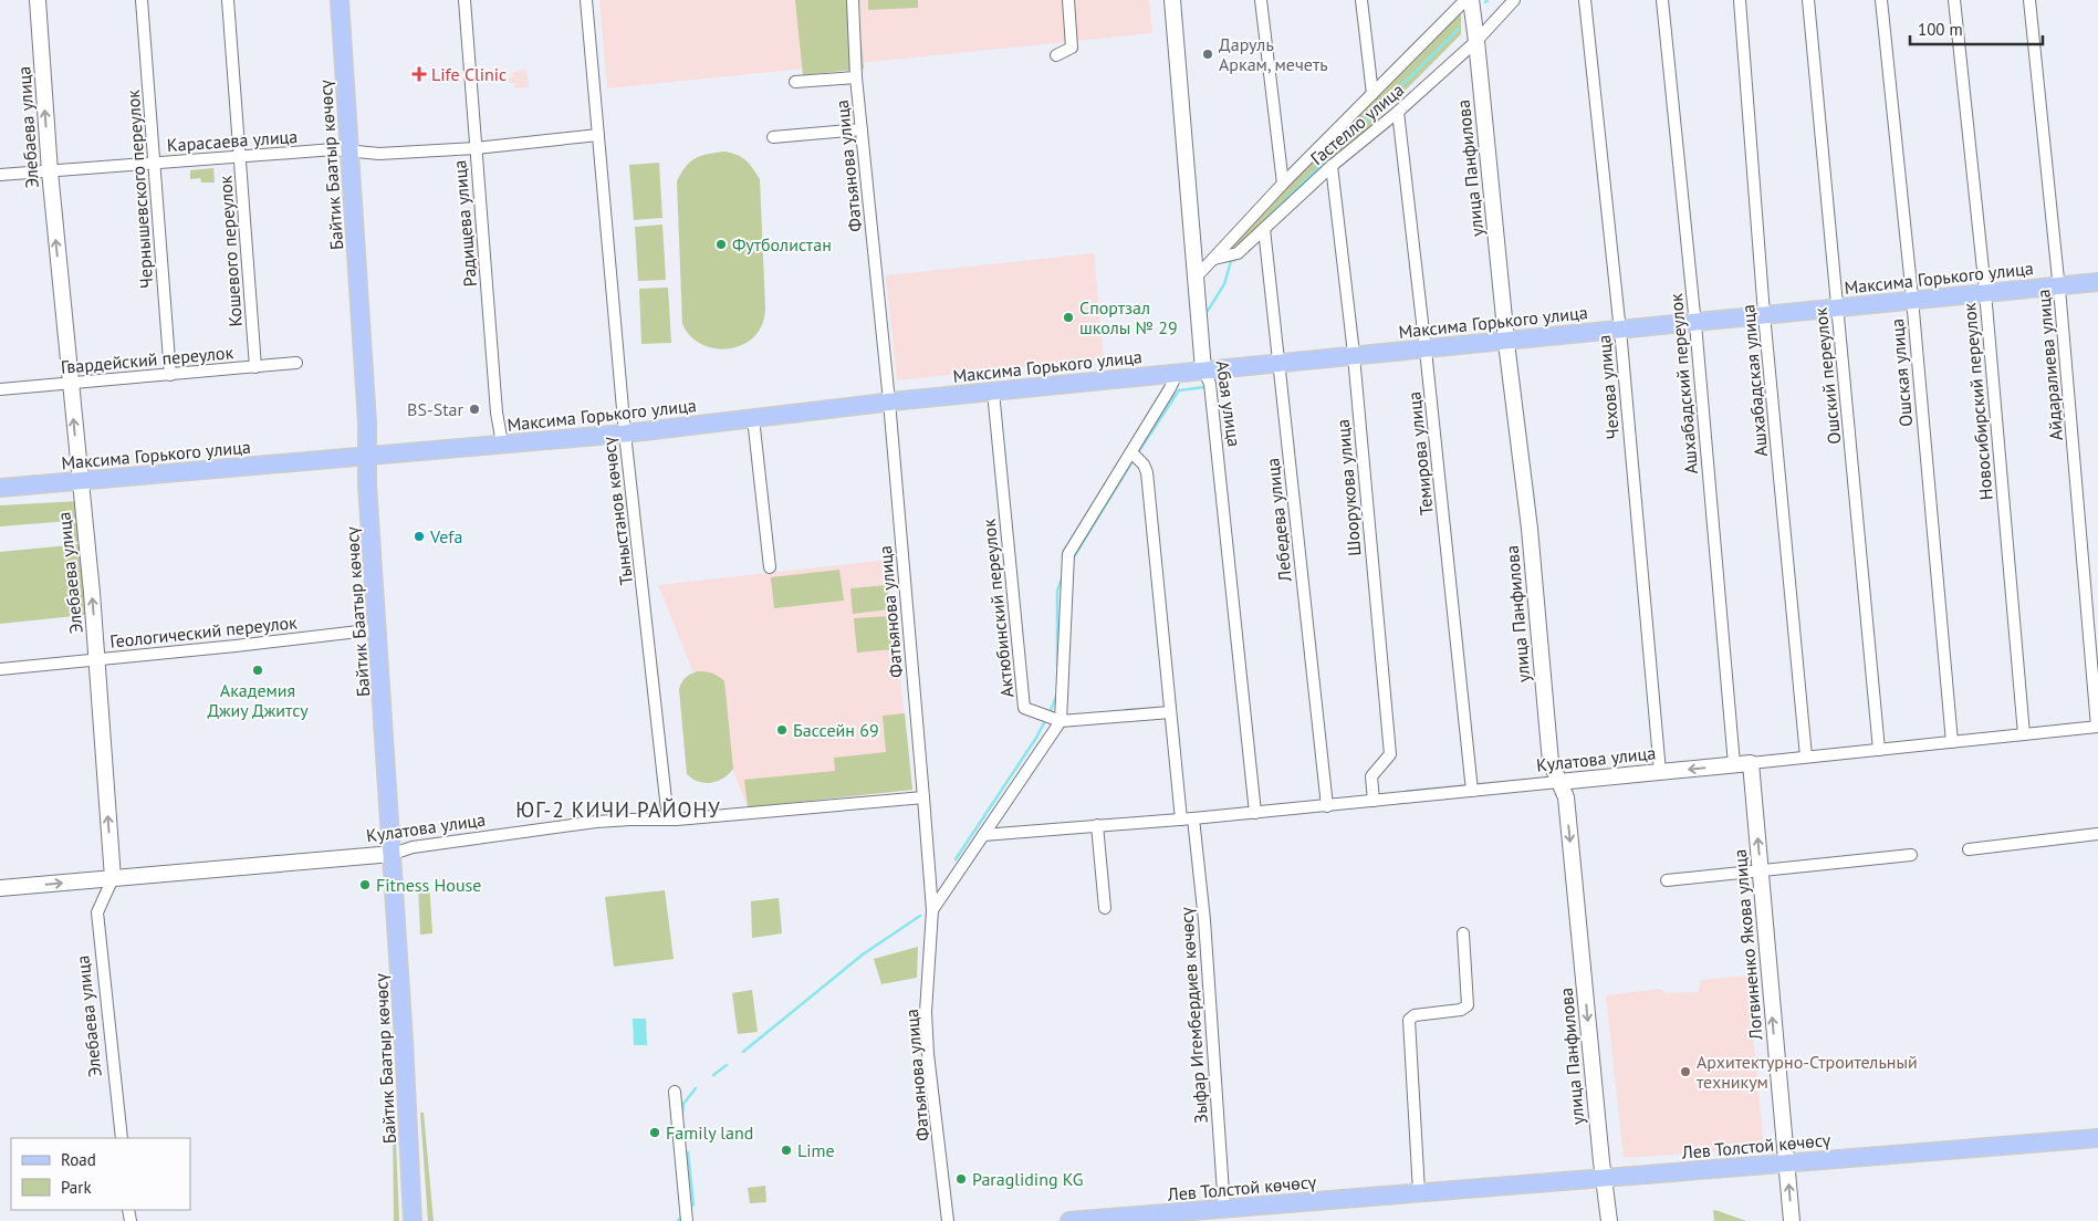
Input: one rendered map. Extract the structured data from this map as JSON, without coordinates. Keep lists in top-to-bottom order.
{
  "streets": {
    "main road": ["Байтик Баатыр көчөсү", "Максима Горького улица", "Лев Толстой көчөсү"],
    "street": [
      "Гастелло улица",
      "Элебаева улица",
      "Карасаева улица",
      "Фатьянова улица",
      "улица Панфилова",
      "Чернышевского переулок",
      "Радищева улица",
      "Кошевого переулок",
      "Гвардейский переулок",
      "Айдаралиева улица",
      "Ошская улица",
      "Ошский переулок",
      "Ашхабадская улица",
      "Ашхабадский переулок",
      "Чехова улица",
      "Новосибирский переулок",
      "Абая улица",
      "Темирова улица",
      "Шоорукова улица",
      "Тыныстанов көчөсү",
      "Лебедева улица",
      "Актюбинский переулок",
      "Геологический переулок",
      "Кулатова улица",
      "Логвиненко Якова улица",
      "Зыфар Игембердиев көчөсү"
    ]
  },
  "crossings": [
    ["Гастелло улица", "улица Панфилова"],
    ["Гастелло улица", "Абая улица"],
    ["Гастелло улица", "Темирова улица"],
    ["Гастелло улица", "Шоорукова улица"],
    ["Гастелло улица", "Лебедева улица"],
    ["Элебаева улица", "Карасаева улица"],
    ["Элебаева улица", "Максима Горького улица"],
    ["Элебаева улица", "Гвардейский переулок"],
    ["Элебаева улица", "Геологический переулок"],
    ["Элебаева улица", "Кулатова улица"],
    ["Карасаева улица", "Байтик Баатыр көчөсү"],
    ["Карасаева улица", "Чернышевского переулок"],
    ["Карасаева улица", "Радищева улица"],
    ["Карасаева улица", "Кошевого переулок"],
    ["Карасаева улица", "Тыныстанов көчөсү"],
    ["Байтик Баатыр көчөсү", "Максима Горького улица"],
    ["Байтик Баатыр көчөсү", "Геологический переулок"],
    ["Байтик Баатыр көчөсү", "Кулатова улица"],
    ["Фатьянова улица", "Максима Горького улица"],
    ["Фатьянова улица", "Кулатова улица"],
    ["улица Панфилова", "Максима Горького улица"],
    ["улица Панфилова", "Кулатова улица"],
    ["улица Панфилова", "Лев Толстой көчөсү"],
    ["Чернышевского переулок", "Гвардейский переулок"],
    ["Радищева улица", "Максима Горького улица"],
    ["Кошевого переулок", "Гвардейский переулок"],
    ["Максима Горького улица", "Айдаралиева улица"],
    ["Максима Горького улица", "Ошская улица"],
    ["Максима Горького улица", "Ошский переулок"],
    ["Максима Горького улица", "Ашхабадская улица"],
    ["Максима Горького улица", "Ашхабадский переулок"],
    ["Максима Горького улица", "Чехова улица"],
    ["Максима Горького улица", "Новосибирский переулок"],
    ["Максима Горького улица", "Абая улица"],
    ["Максима Горького улица", "Темирова улица"],
    ["Максима Горького улица", "Шоорукова улица"],
    ["Максима Горького улица", "Тыныстанов көчөсү"],
    ["Максима Горького улица", "Лебедева улица"],
    ["Максима Горького улица", "Актюбинский переулок"],
    ["Айдаралиева улица", "Кулатова улица"],
    ["Ошская улица", "Кулатова улица"],
    ["Ошский переулок", "Кулатова улица"],
    ["Ашхабадская улица", "Кулатова улица"],
    ["Ашхабадский переулок", "Кулатова улица"],
    ["Чехова улица", "Кулатова улица"],
    ["Новосибирский переулок", "Кулатова улица"],
    ["Абая улица", "Кулатова улица"],
    ["Темирова улица", "Кулатова улица"],
    ["Шоорукова улица", "Кулатова улица"],
    ["Тыныстанов көчөсү", "Кулатова улица"],
    ["Лебедева улица", "Кулатова улица"],
    ["Актюбинский переулок", "Зыфар Игембердиев көчөсү"],
    ["Кулатова улица", "Логвиненко Якова улица"],
    ["Кулатова улица", "Зыфар Игембердиев көчөсү"],
    ["Логвиненко Якова улица", "Лев Толстой көчөсү"],
    ["Зыфар Игембердиев көчөсү", "Лев Толстой көчөсү"]
  ],
  "one_way": ["Элебаева улица", "Логвиненко Якова улица"],
  "districts": ["ЮГ-2 КИЧИ РАЙОНУ"],
  "places": {
    "other": [
      "Даруль Аркам, мечеть",
      "Футболистан",
      "Спортзал школы № 29",
      "BS-Star",
      "Vefa",
      "Академия Джиу Джитсу",
      "Бассейн 69",
      "Fitness House",
      "Архитектурно-Строительный техникум",
      "Family land",
      "Lime",
      "Paragliding KG"
    ],
    "health": ["Life Clinic"]
  },
  "legend": ["Road", "Park"],
  "scale_bar": "100 m"
}
